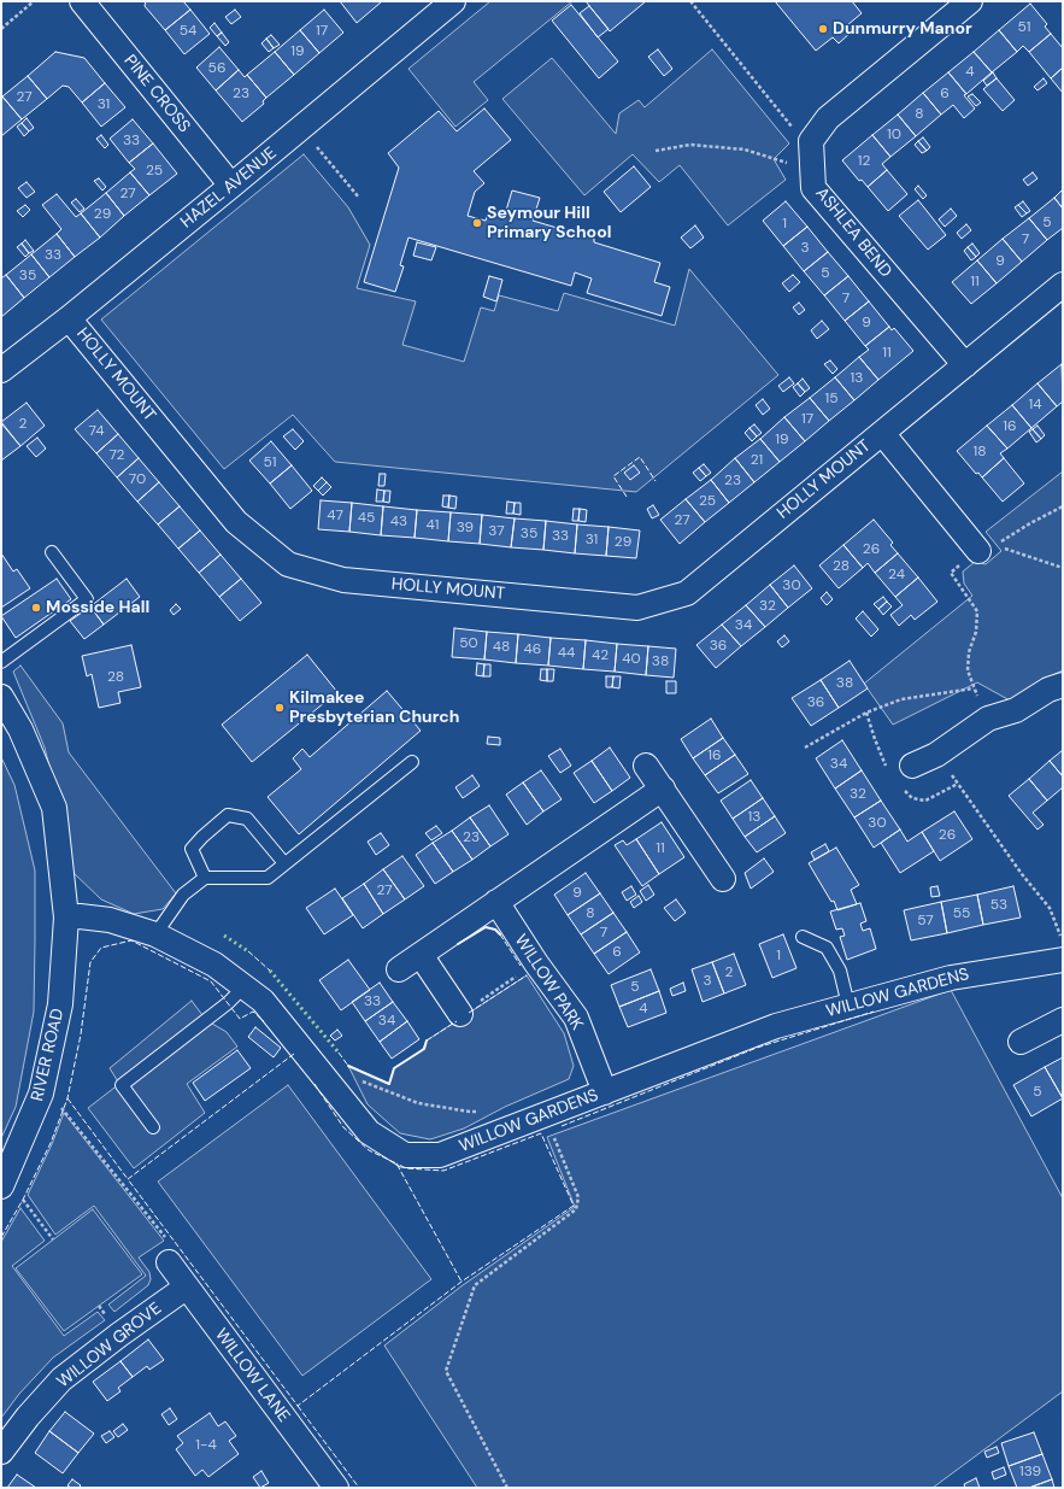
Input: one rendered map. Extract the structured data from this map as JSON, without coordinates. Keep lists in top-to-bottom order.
{
  "streets": {
    "street": [
      "PINE CROSS",
      "HAZEL AVENUE",
      "ASHLEA BEND",
      "HOLLY MOUNT",
      "WILLOW PARK",
      "WILLOW GARDENS",
      "RIVER ROAD",
      "WILLOW GROVE",
      "WILLOW LANE"
    ]
  },
  "crossings": [
    ["PINE CROSS", "HAZEL AVENUE"],
    ["HAZEL AVENUE", "HOLLY MOUNT"],
    ["ASHLEA BEND", "HOLLY MOUNT"],
    ["WILLOW PARK", "WILLOW GARDENS"],
    ["WILLOW GARDENS", "RIVER ROAD"],
    ["WILLOW GROVE", "WILLOW LANE"]
  ],
  "places": [
    "Dunmurry Manor",
    "Seymour Hill Primary School",
    "Mosside Hall",
    "Kilmakee Presbyterian Church"
  ],
  "house_numbers": [
    "51",
    "54",
    "17",
    "19",
    "56",
    "4",
    "23",
    "6",
    "27",
    "31",
    "8",
    "10",
    "33",
    "12",
    "25",
    "27",
    "29",
    "5",
    "1",
    "7",
    "3",
    "33",
    "9",
    "5",
    "35",
    "11",
    "7",
    "9",
    "11",
    "13",
    "15",
    "14",
    "17",
    "2",
    "16",
    "74",
    "19",
    "18",
    "72",
    "21",
    "51",
    "70",
    "23",
    "25",
    "47",
    "45",
    "27",
    "43",
    "41",
    "39",
    "37",
    "35",
    "33",
    "31",
    "29",
    "26",
    "28",
    "24",
    "30",
    "32",
    "34",
    "50",
    "36",
    "48",
    "46",
    "44",
    "42",
    "40",
    "38",
    "28",
    "38",
    "36",
    "16",
    "34",
    "32",
    "13",
    "30",
    "26",
    "23",
    "11",
    "27",
    "9",
    "53",
    "8",
    "55",
    "57",
    "7",
    "6",
    "1",
    "2",
    "3",
    "5",
    "33",
    "4",
    "34",
    "5",
    "1-4",
    "139"
  ]
}
